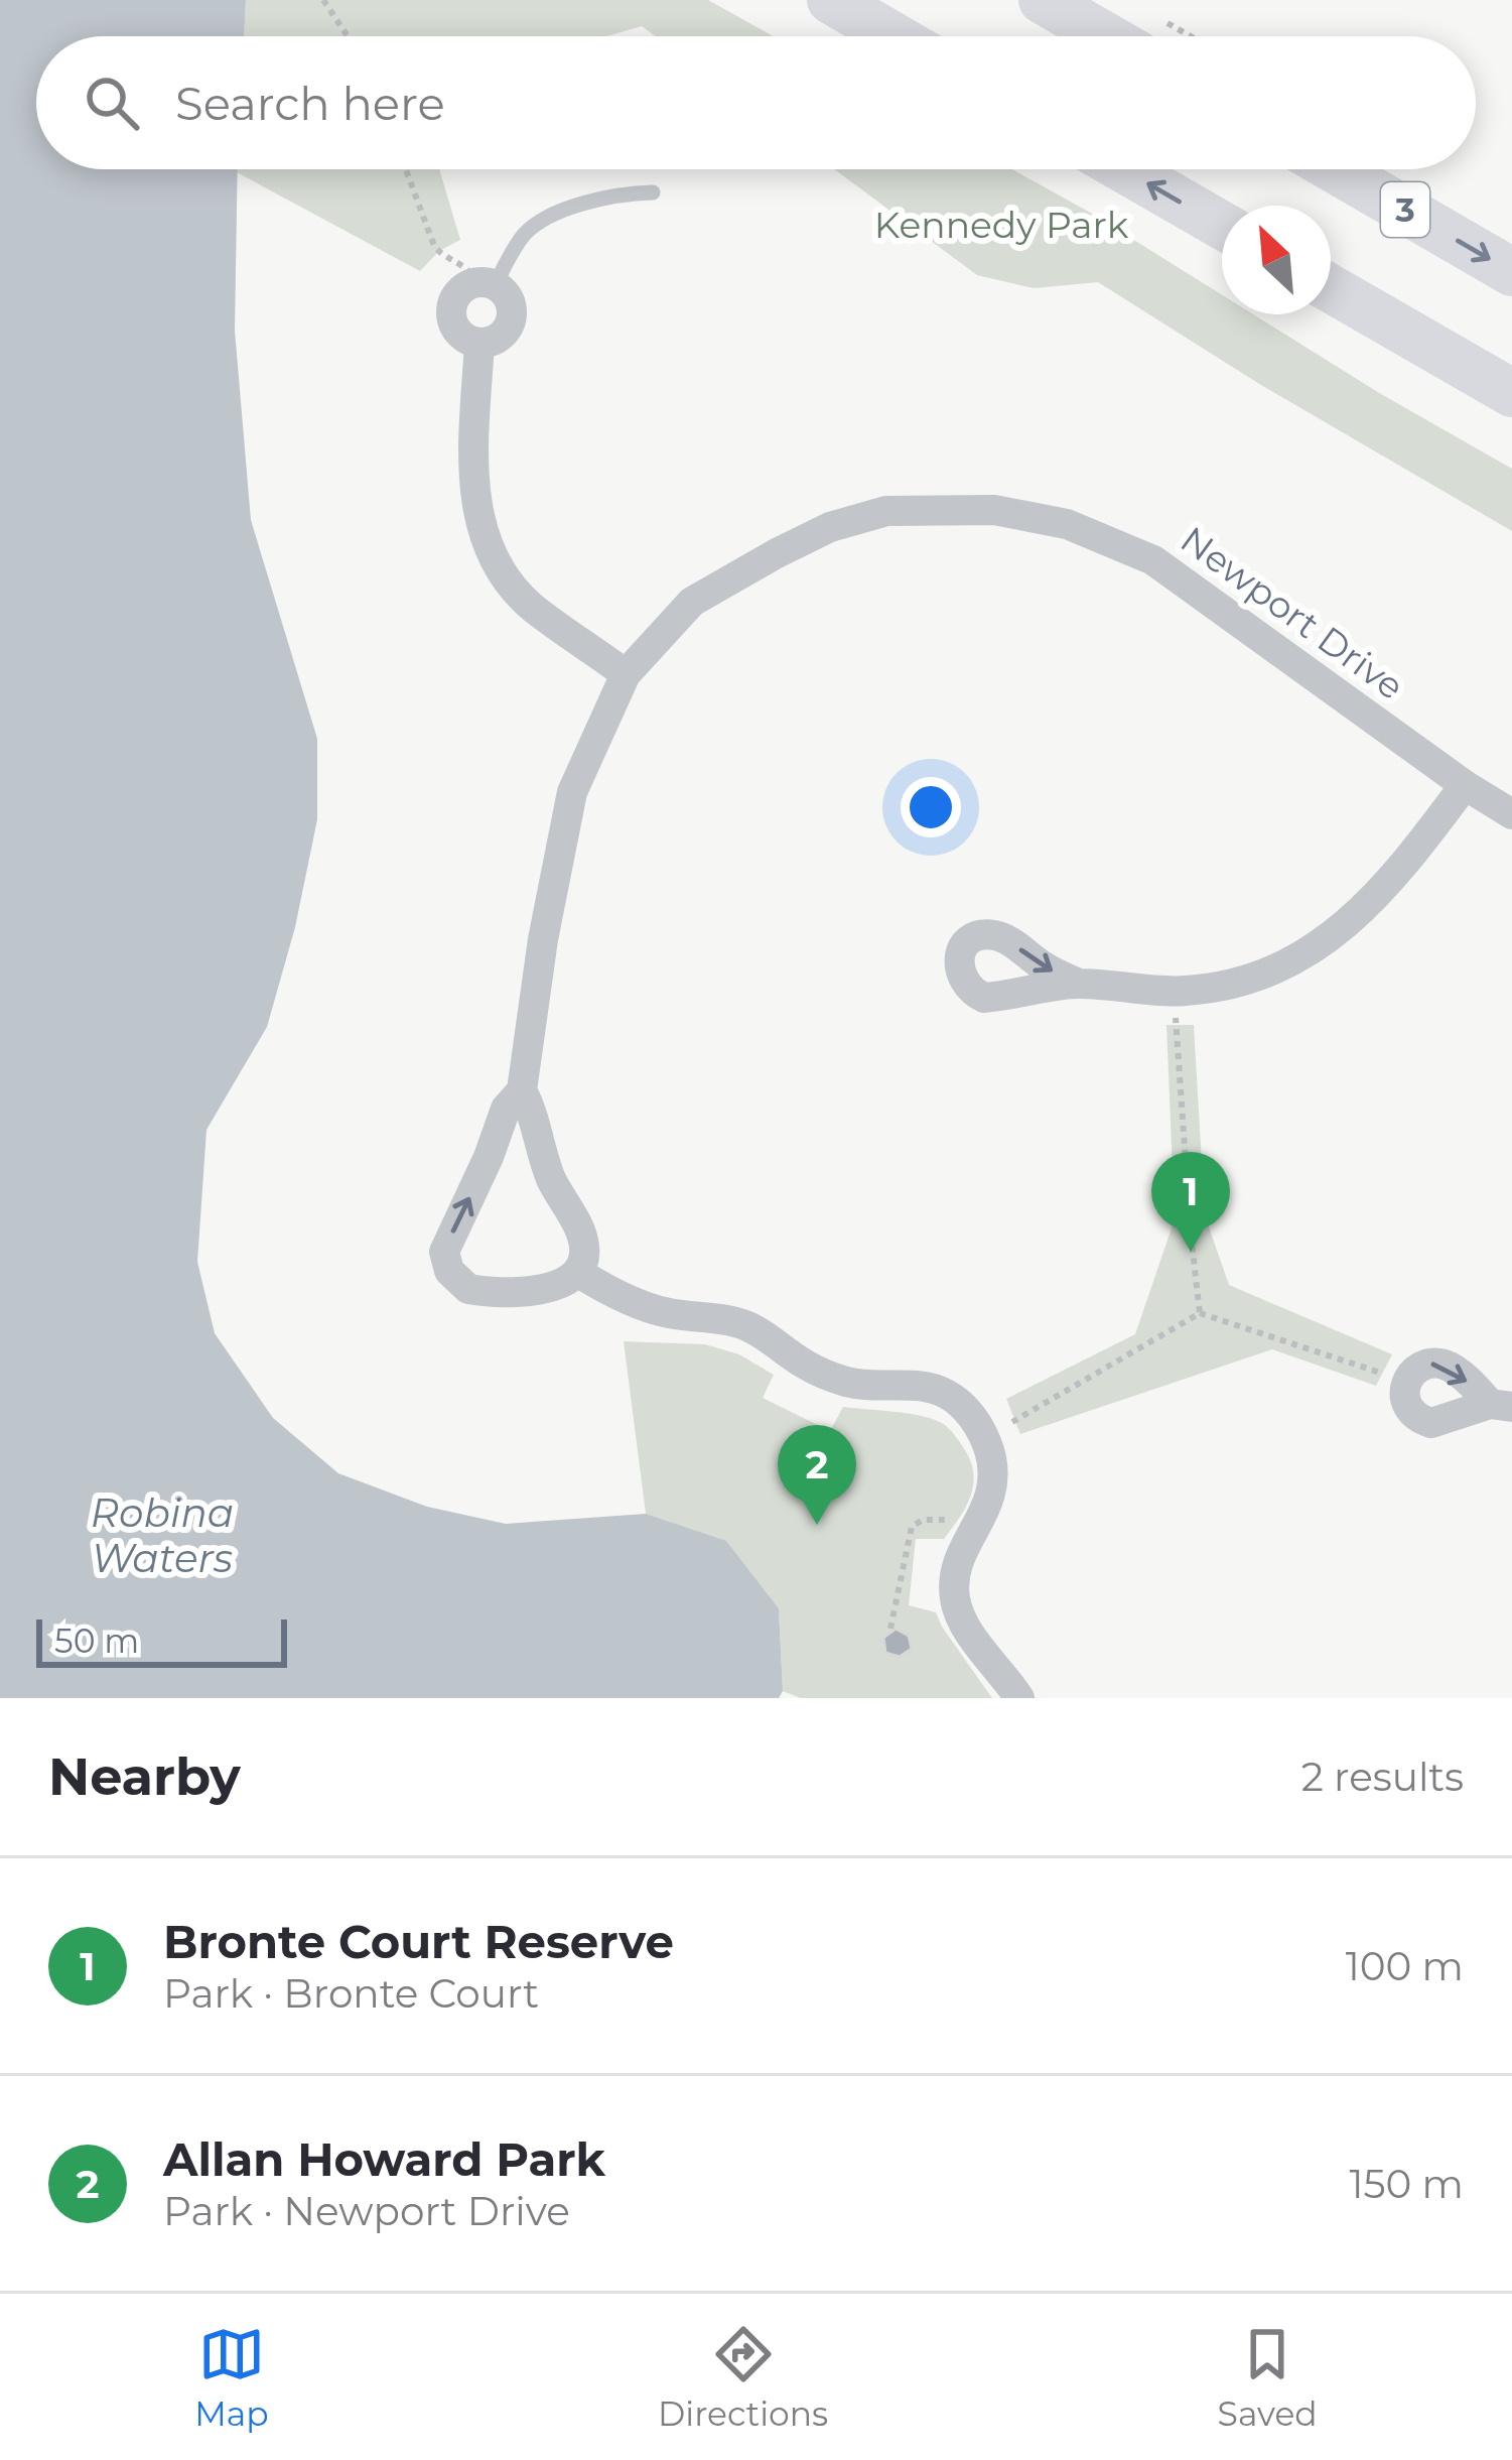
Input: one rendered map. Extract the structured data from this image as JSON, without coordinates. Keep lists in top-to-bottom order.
{
  "streets": {
    "main road": ["3"],
    "street": ["Newport Drive"]
  },
  "water": ["Robina Waters"],
  "parks": ["Kennedy Park"],
  "scale_bar": "50 m",
  "north": "top left",
  "page": {
    "search": "Search here",
    "pins": ["1", "2"],
    "scale": "50 m",
    "heading": ["Nearby", "2 results"],
    "list": [
      {
        "mark": "1",
        "name": "Bronte Court Reserve",
        "note": "Park · Bronte Court",
        "value": "100 m"
      },
      {
        "mark": "2",
        "name": "Allan Howard Park",
        "note": "Park · Newport Drive",
        "value": "150 m"
      }
    ],
    "nav": ["Map", "Directions", "Saved"]
  }
}
